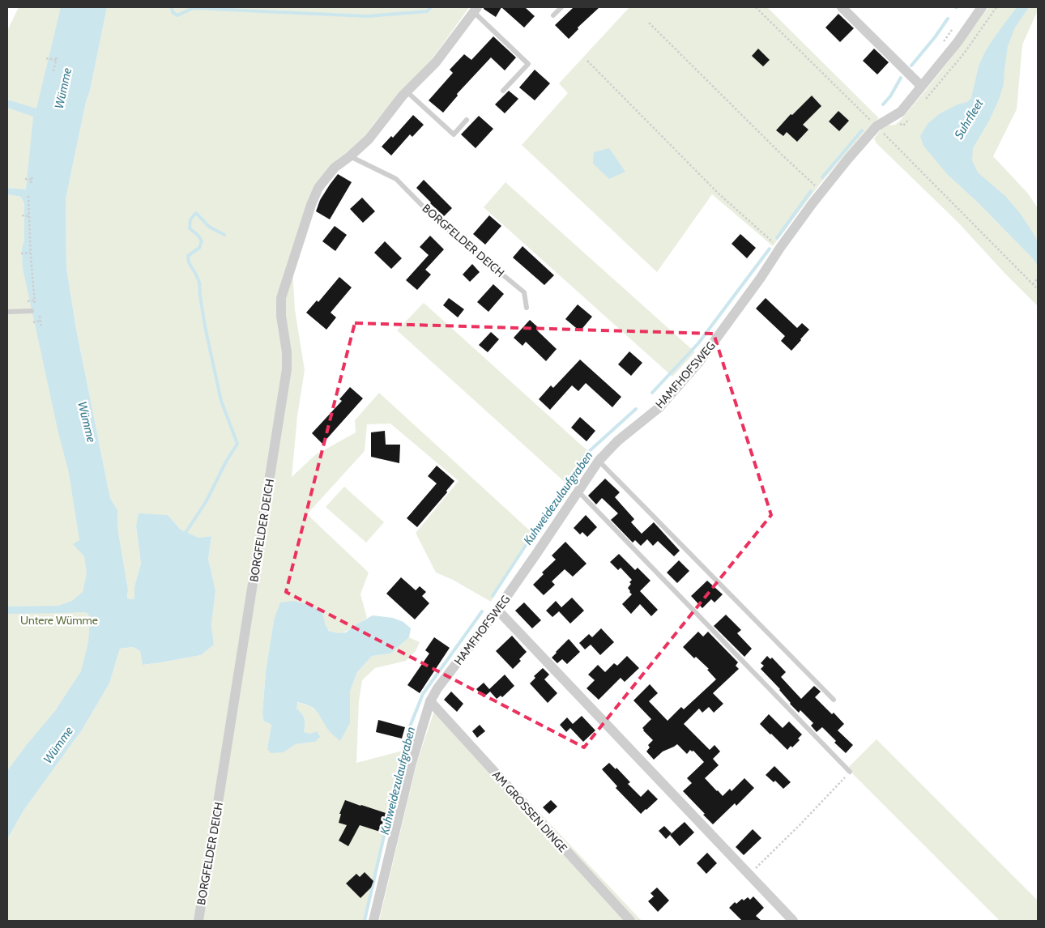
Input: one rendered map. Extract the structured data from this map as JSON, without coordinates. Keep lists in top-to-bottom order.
{
  "streets": {
    "street": ["BORGFELDER DEICH", "HAMFHOFSWEG", "AM GROSSEN DINGE"]
  },
  "crossings": [
    ["HAMFHOFSWEG", "AM GROSSEN DINGE"]
  ],
  "water": ["Wümme", "Suhrfleet", "Kuhweidezulaufgraben"],
  "parks": ["Untere Wümme"]
}
